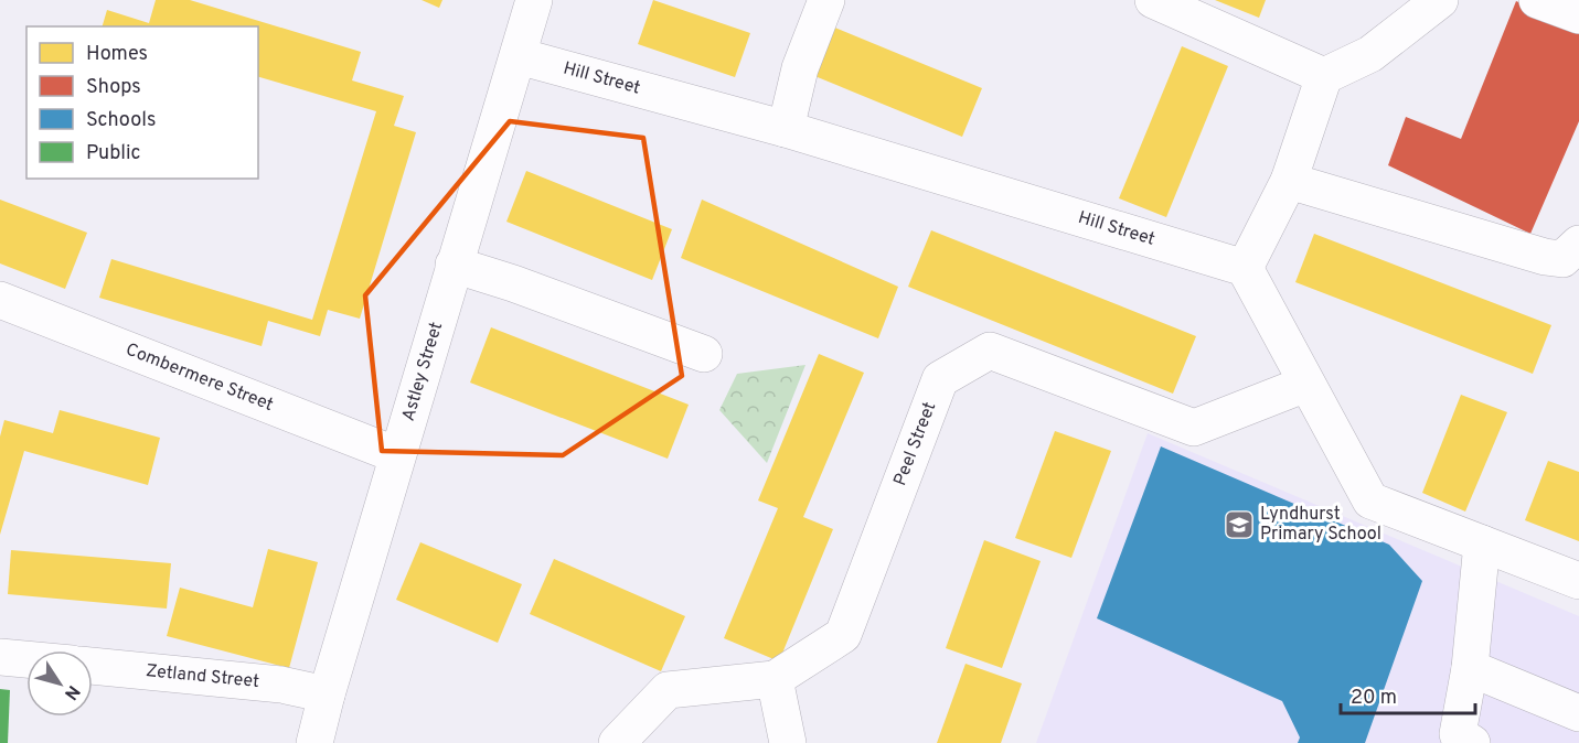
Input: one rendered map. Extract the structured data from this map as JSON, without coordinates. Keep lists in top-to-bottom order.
{
  "streets": {
    "street": [
      "Hill Street",
      "Astley Street",
      "Combermere Street",
      "Peel Street",
      "Zetland Street"
    ]
  },
  "crossings": [
    ["Hill Street", "Astley Street"],
    ["Astley Street", "Combermere Street"],
    ["Astley Street", "Zetland Street"]
  ],
  "places": {
    "school or university": ["Lyndhurst Primary School"]
  },
  "legend": [
    "Homes",
    "Shops",
    "Schools",
    "Public"
  ],
  "scale_bar": "20 m",
  "north": "bottom right"
}
